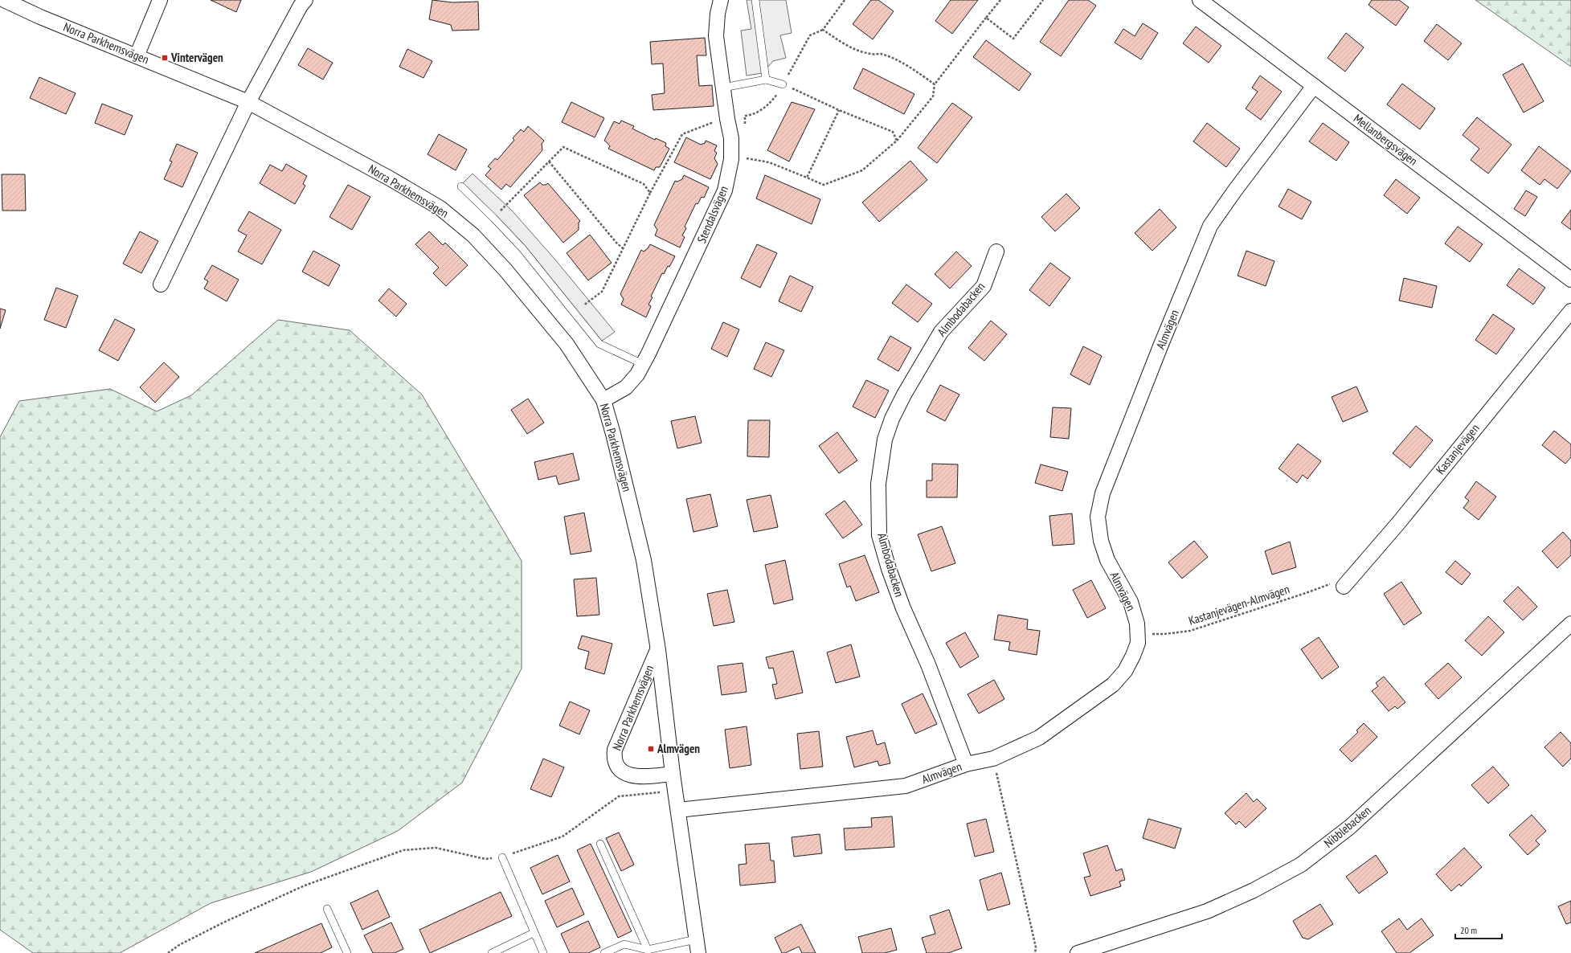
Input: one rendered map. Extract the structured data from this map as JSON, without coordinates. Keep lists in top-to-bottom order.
{
  "streets": {
    "street": [
      "Norra Parkhemsvägen",
      "Mellanbergsvägen",
      "Stendalsvägen",
      "Almbodabacken",
      "Almvägen",
      "Kastanjevägen",
      "Nibblebacken"
    ],
    "path": ["Kastanjevägen-Almvägen"]
  },
  "crossings": [
    ["Norra Parkhemsvägen", "Stendalsvägen"],
    ["Norra Parkhemsvägen", "Almvägen"],
    ["Mellanbergsvägen", "Almvägen"],
    ["Almbodabacken", "Almvägen"],
    ["Almvägen", "Kastanjevägen-Almvägen"],
    ["Kastanjevägen", "Kastanjevägen-Almvägen"]
  ],
  "places": {
    "transit": ["Vintervägen", "Almvägen"]
  },
  "scale_bar": "20 m"
}
